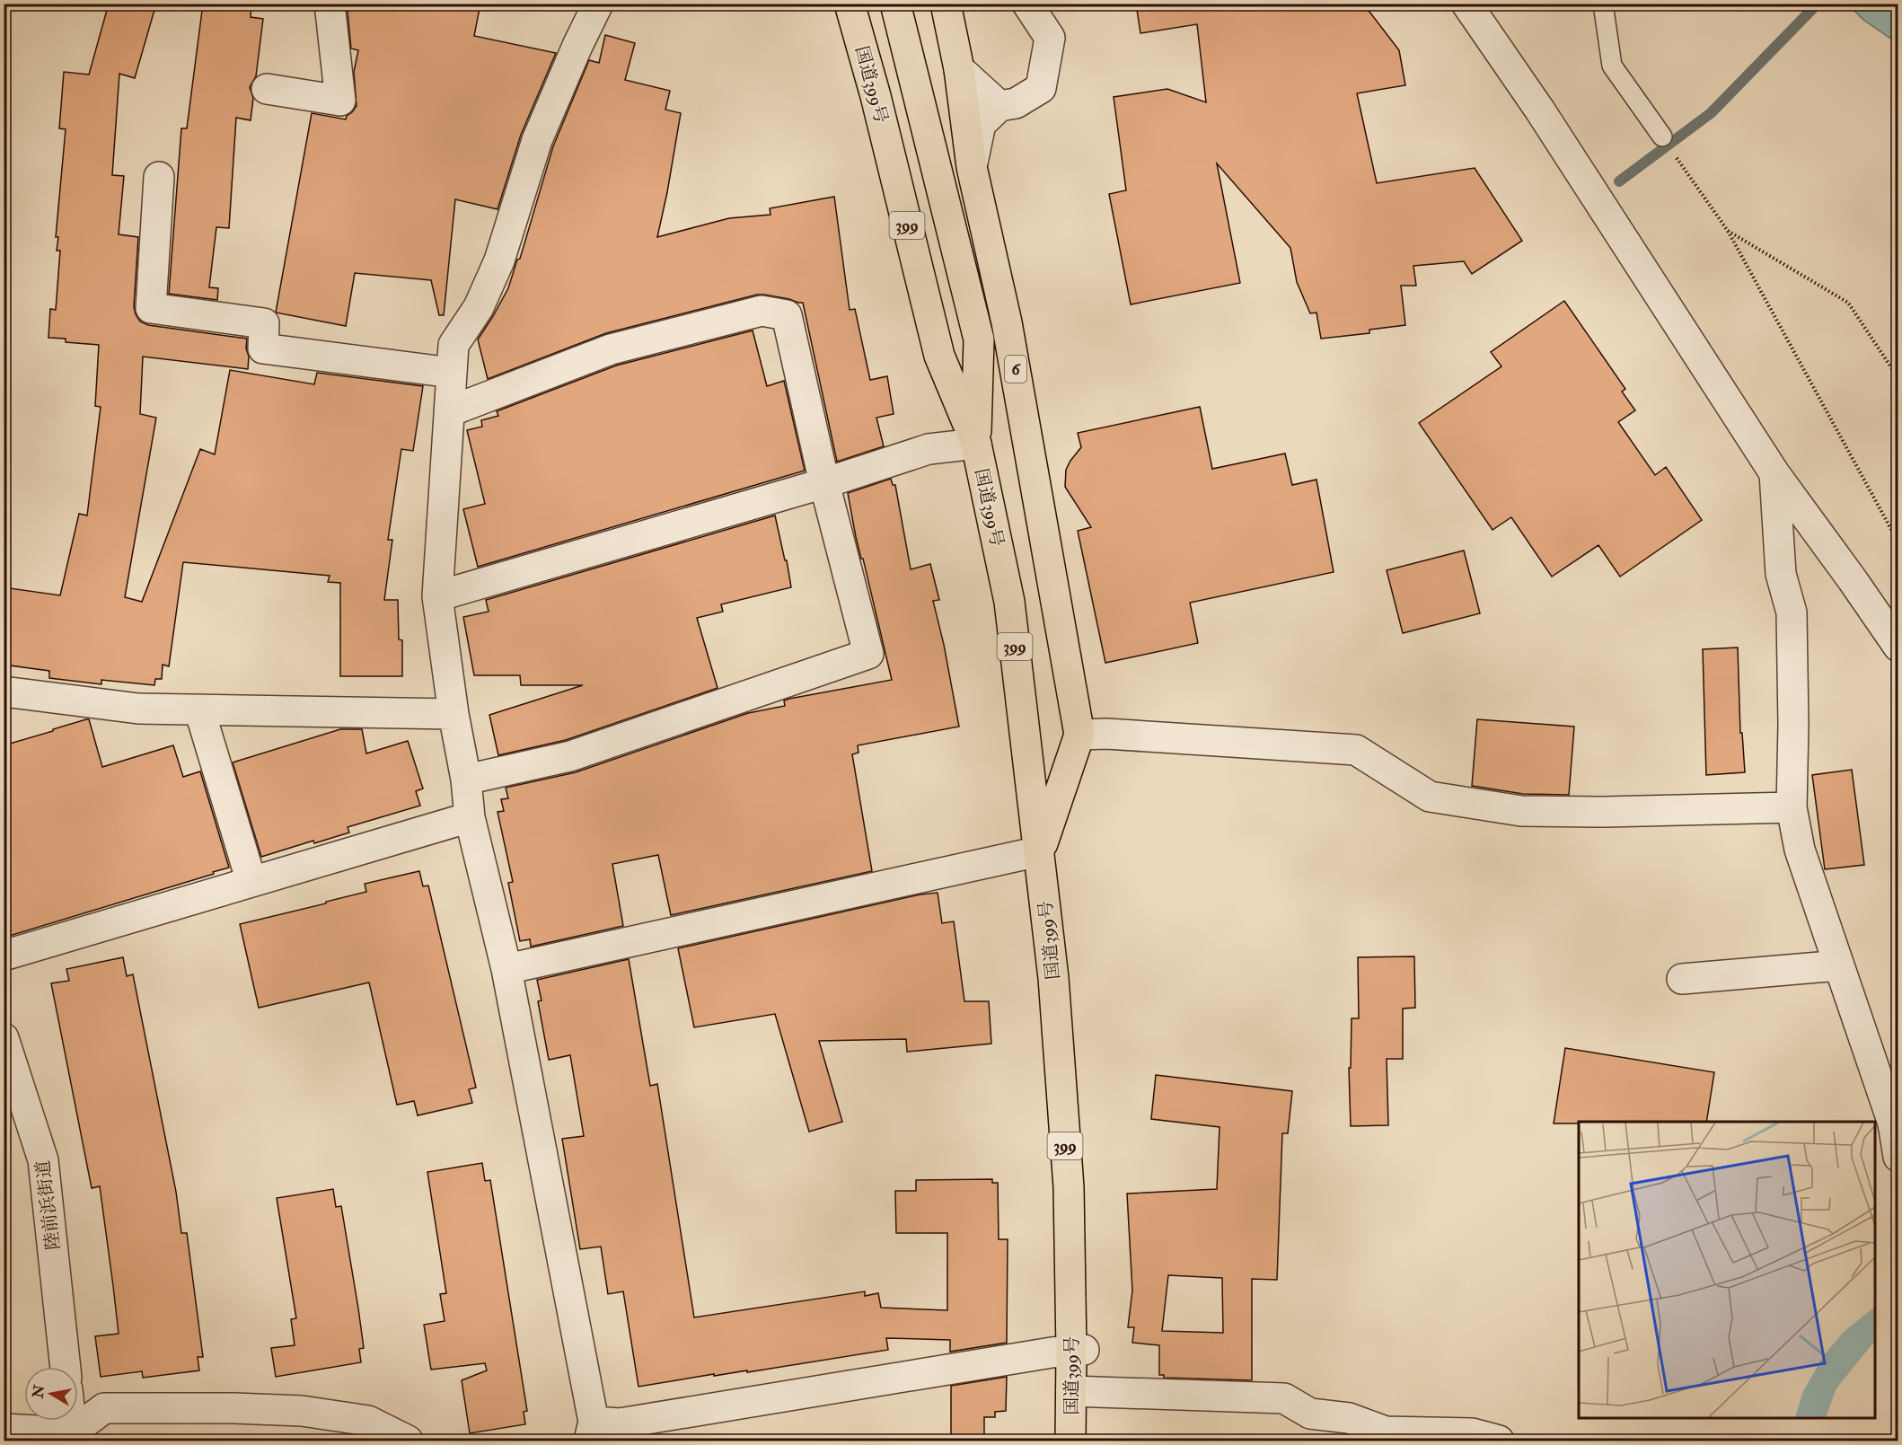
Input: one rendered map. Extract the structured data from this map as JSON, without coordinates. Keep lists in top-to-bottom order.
{
  "streets": {
    "highway": ["国道399号", "399", "6"],
    "street": ["陸前浜街道"]
  },
  "crossings": [
    ["国道399号", "6"]
  ],
  "north": "left"
}
